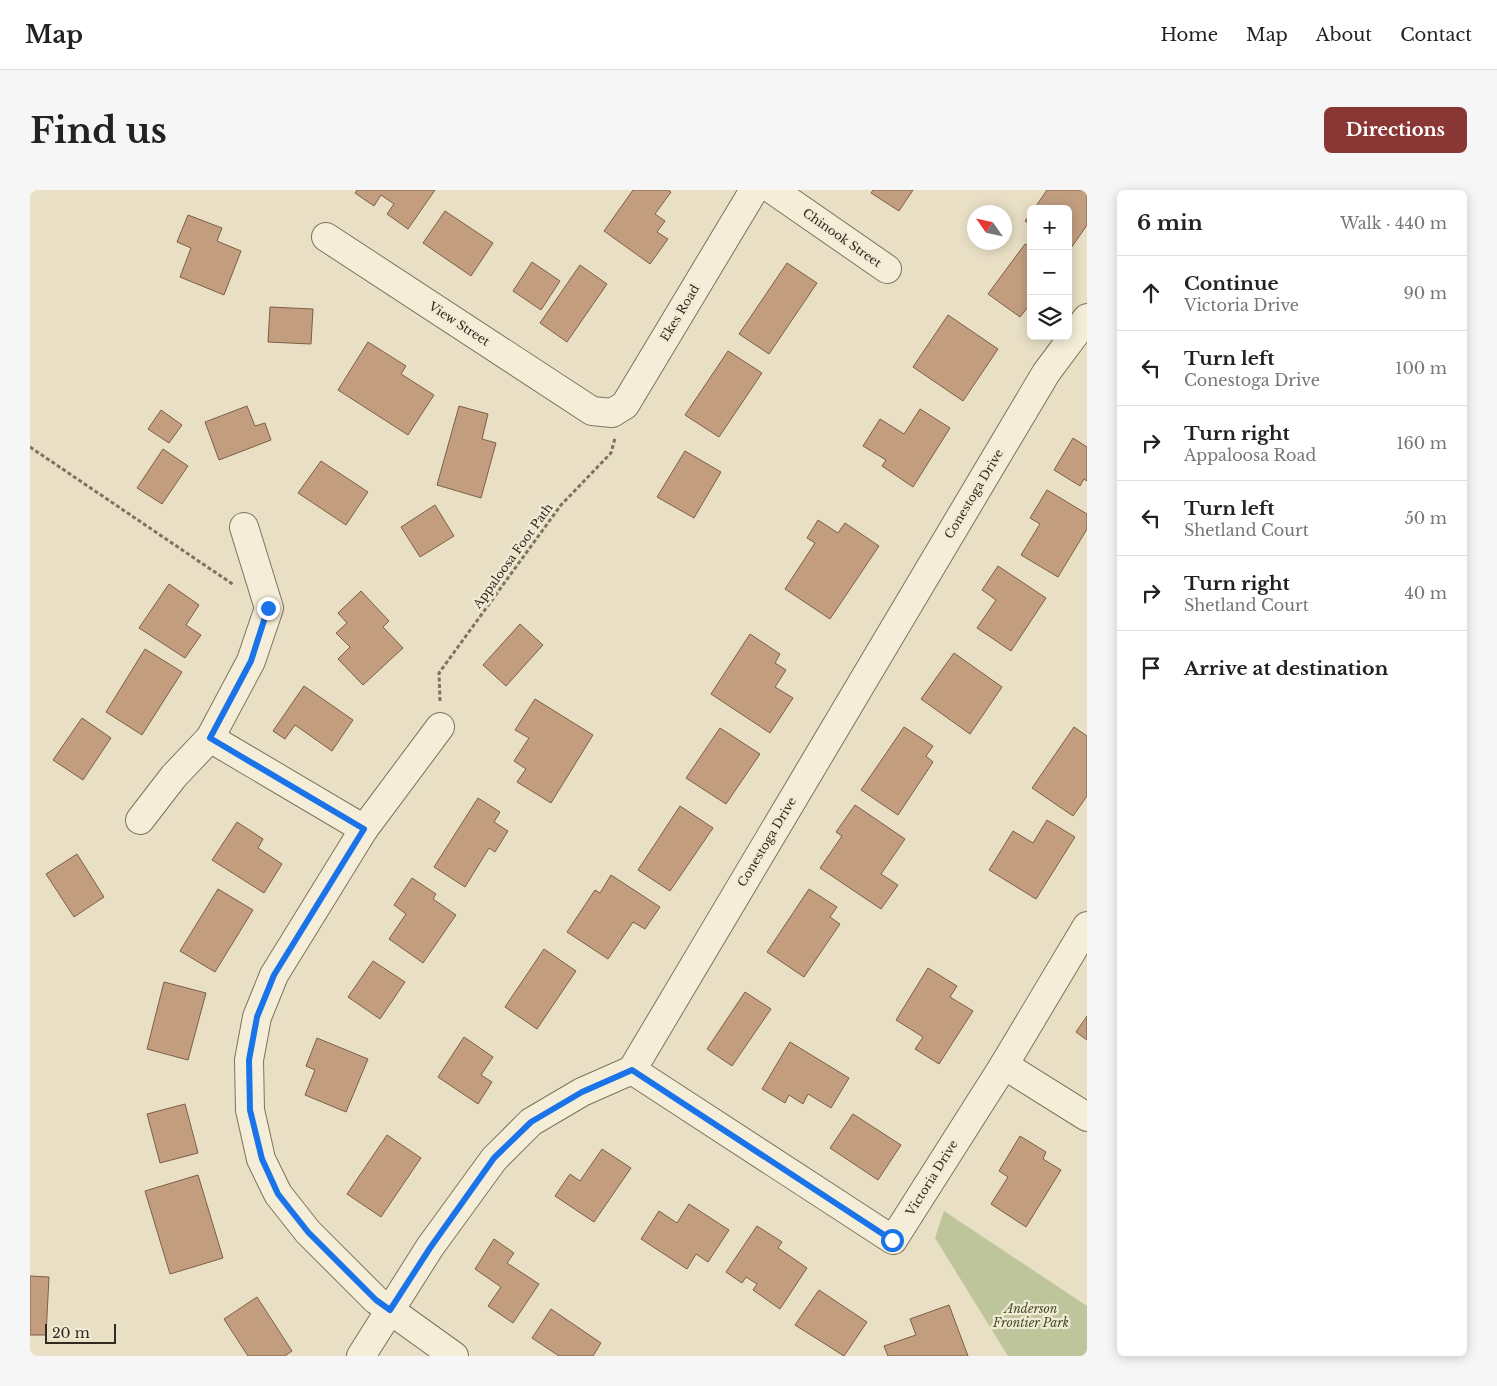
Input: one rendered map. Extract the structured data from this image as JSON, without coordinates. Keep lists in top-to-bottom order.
{
  "streets": {
    "street": [
      "Chinook Street",
      "Ekes Road",
      "View Street",
      "Conestoga Drive",
      "Victoria Drive"
    ],
    "path": ["Appaloosa Foot Path"]
  },
  "crossings": [
    ["Ekes Road", "View Street"],
    ["Ekes Road", "Appaloosa Foot Path"],
    ["View Street", "Appaloosa Foot Path"],
    ["Conestoga Drive", "Victoria Drive"]
  ],
  "parks": ["Anderson Frontier Park"],
  "scale_bar": "20 m",
  "north": "top left",
  "page": {
    "header": "Map",
    "nav": [
      "Home",
      "Map",
      "About",
      "Contact"
    ],
    "buttons": "Directions",
    "title": "Find us",
    "heading": ["6 min", "Walk · 440 m"],
    "map_buttons": ["+", "−"],
    "list": [
      ["Continue", "Victoria Drive", "90 m"],
      ["Turn left", "Conestoga Drive", "100 m"],
      ["Turn right", "Appaloosa Road", "160 m"],
      ["Turn left", "Shetland Court", "50 m"],
      ["Turn right", "Shetland Court", "40 m"],
      "Arrive at destination"
    ],
    "scale": "20 m"
  }
}
